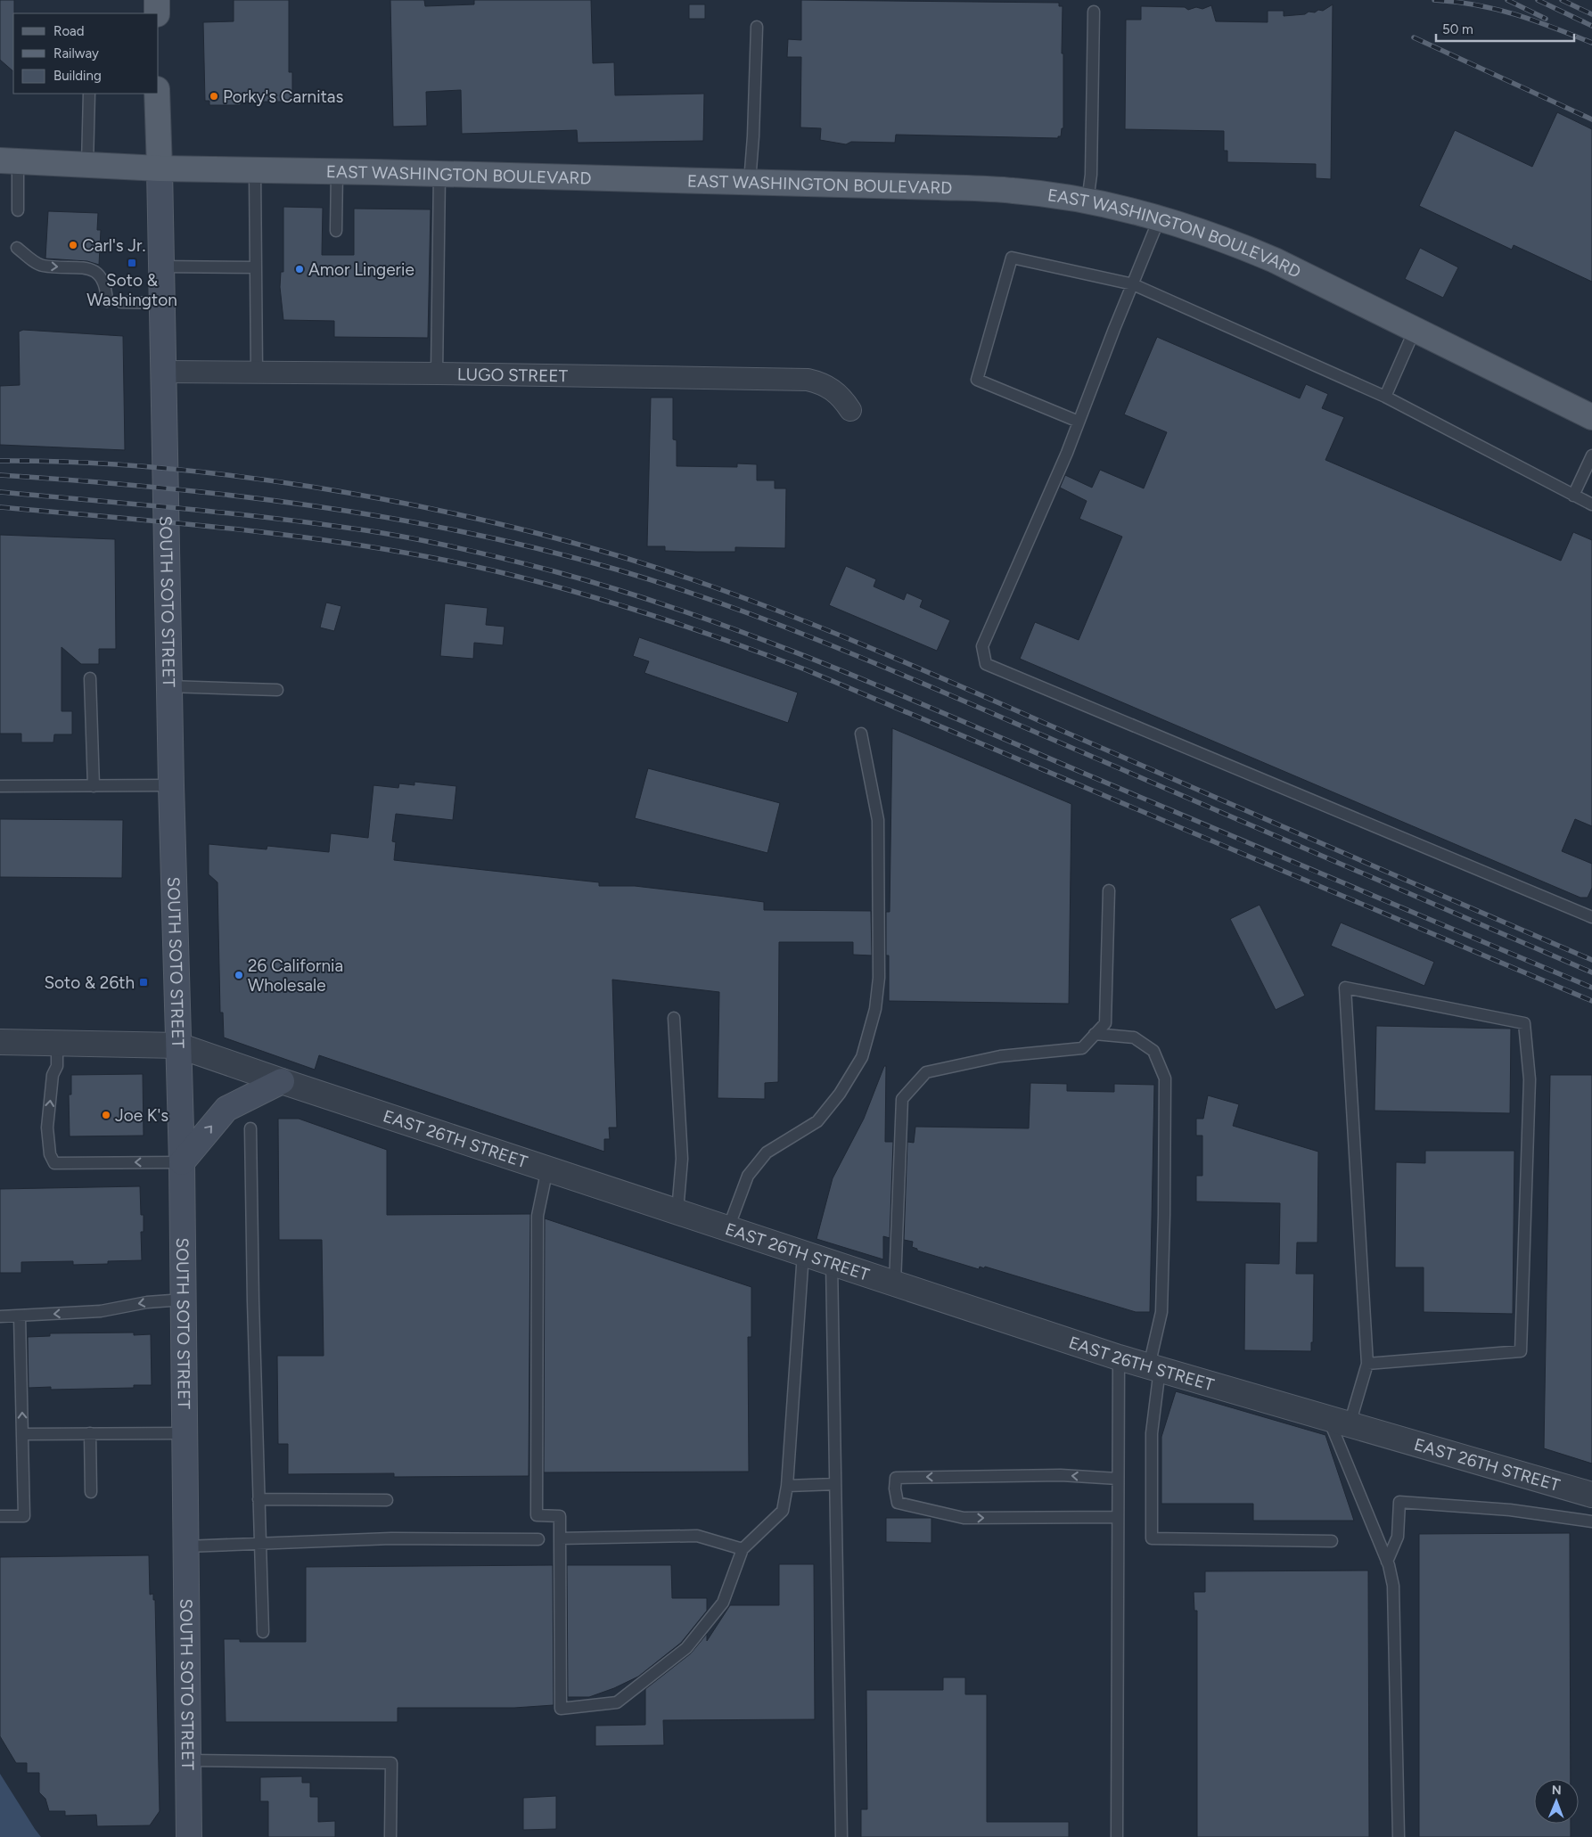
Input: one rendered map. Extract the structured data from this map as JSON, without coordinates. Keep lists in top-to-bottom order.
{
  "streets": {
    "main road": ["EAST WASHINGTON BOULEVARD", "SOUTH SOTO STREET"],
    "street": ["LUGO STREET", "EAST 26TH STREET"]
  },
  "crossings": [
    ["EAST WASHINGTON BOULEVARD", "SOUTH SOTO STREET"],
    ["LUGO STREET", "SOUTH SOTO STREET"],
    ["SOUTH SOTO STREET", "EAST 26TH STREET"]
  ],
  "places": {
    "other": [
      "Porky's Carnitas",
      "Carl's Jr.",
      "Amor Lingerie",
      "26 California Wholesale",
      "Joe K's"
    ],
    "transit": ["Soto & Washington", "Soto & 26th"]
  },
  "legend": ["Road", "Railway", "Building"],
  "scale_bar": "50 m",
  "north": "top"
}
